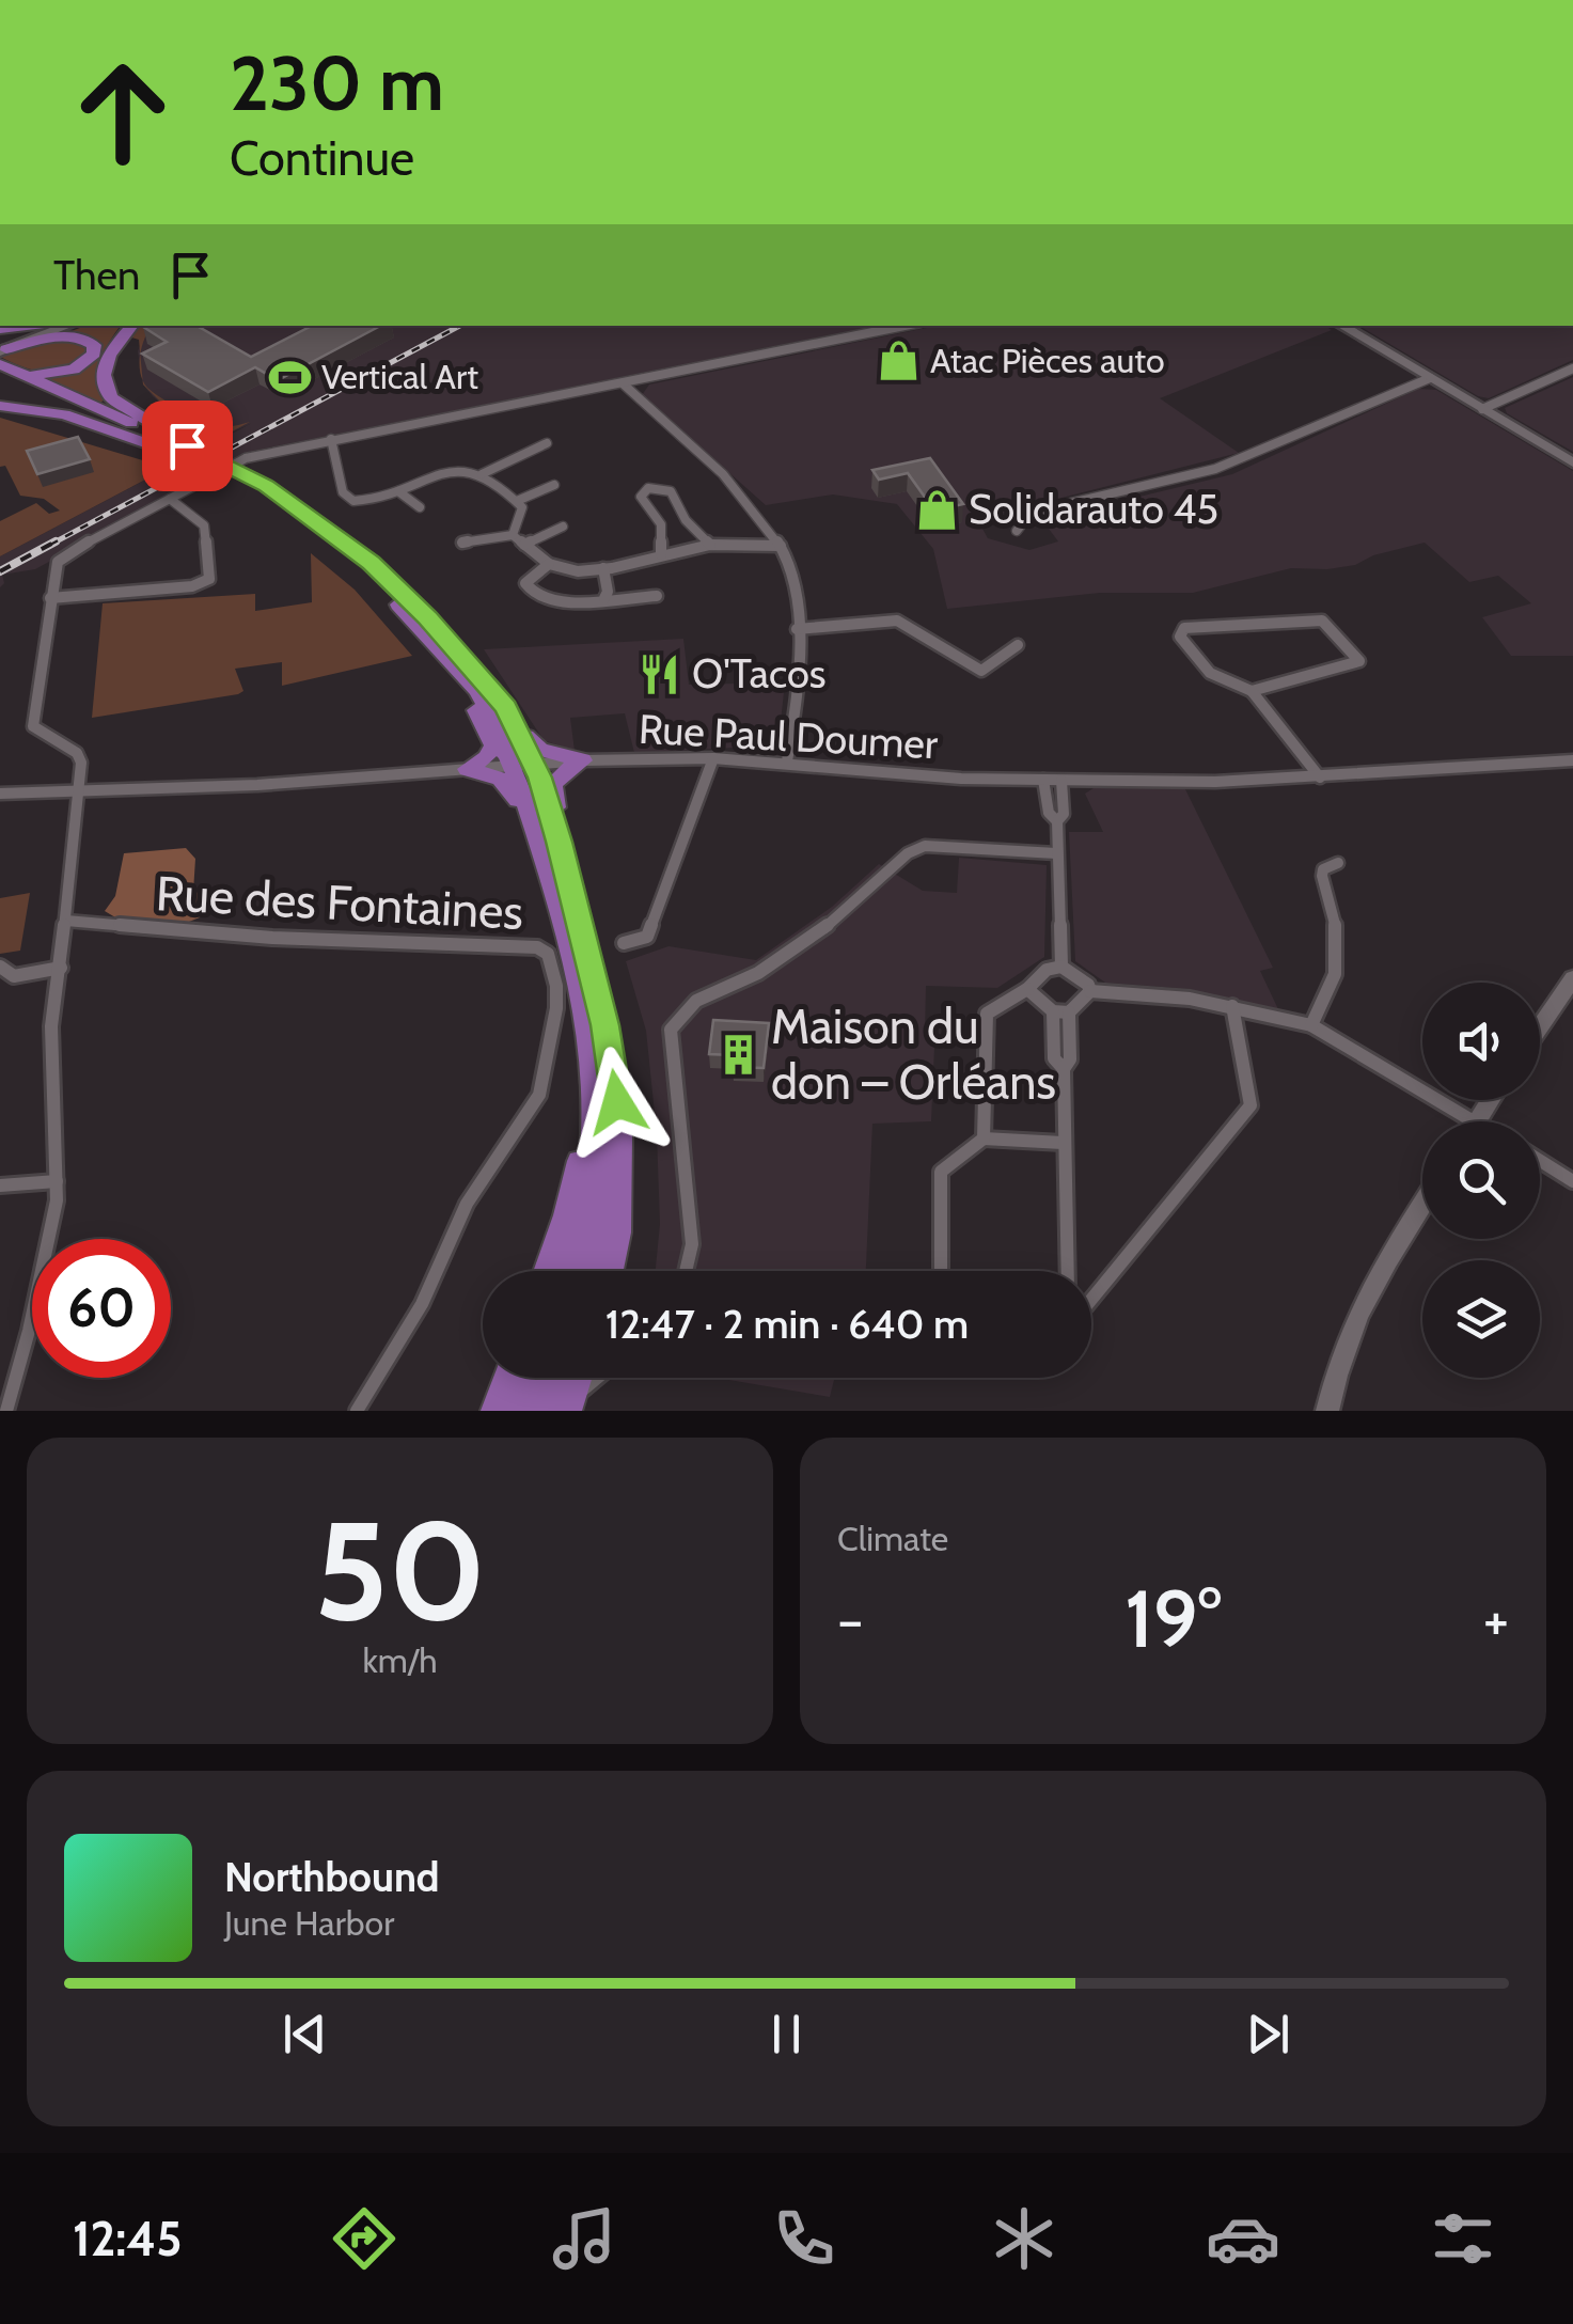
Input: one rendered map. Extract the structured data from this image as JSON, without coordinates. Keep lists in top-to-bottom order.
{
  "streets": {
    "street": ["Rue Paul Doumer", "Rue des Fontaines"]
  },
  "places": {
    "shop": ["Atac Pièces auto", "Solidarauto 45"],
    "sports": ["Vertical Art"],
    "restaurant": ["O'Tacos"],
    "building": ["Maison du don – Orléans"]
  },
  "page": {
    "turn": ["230 m", "Continue"],
    "then": "Then",
    "limit": "60",
    "trip": "12:47 · 2 min · 640 m",
    "tile": [
      ["50", "km/h"],
      "Climate"
    ],
    "heat": ["−", "19°", "+"],
    "song": ["Northbound", "June Harbor"],
    "tabs": "12:45"
  }
}
